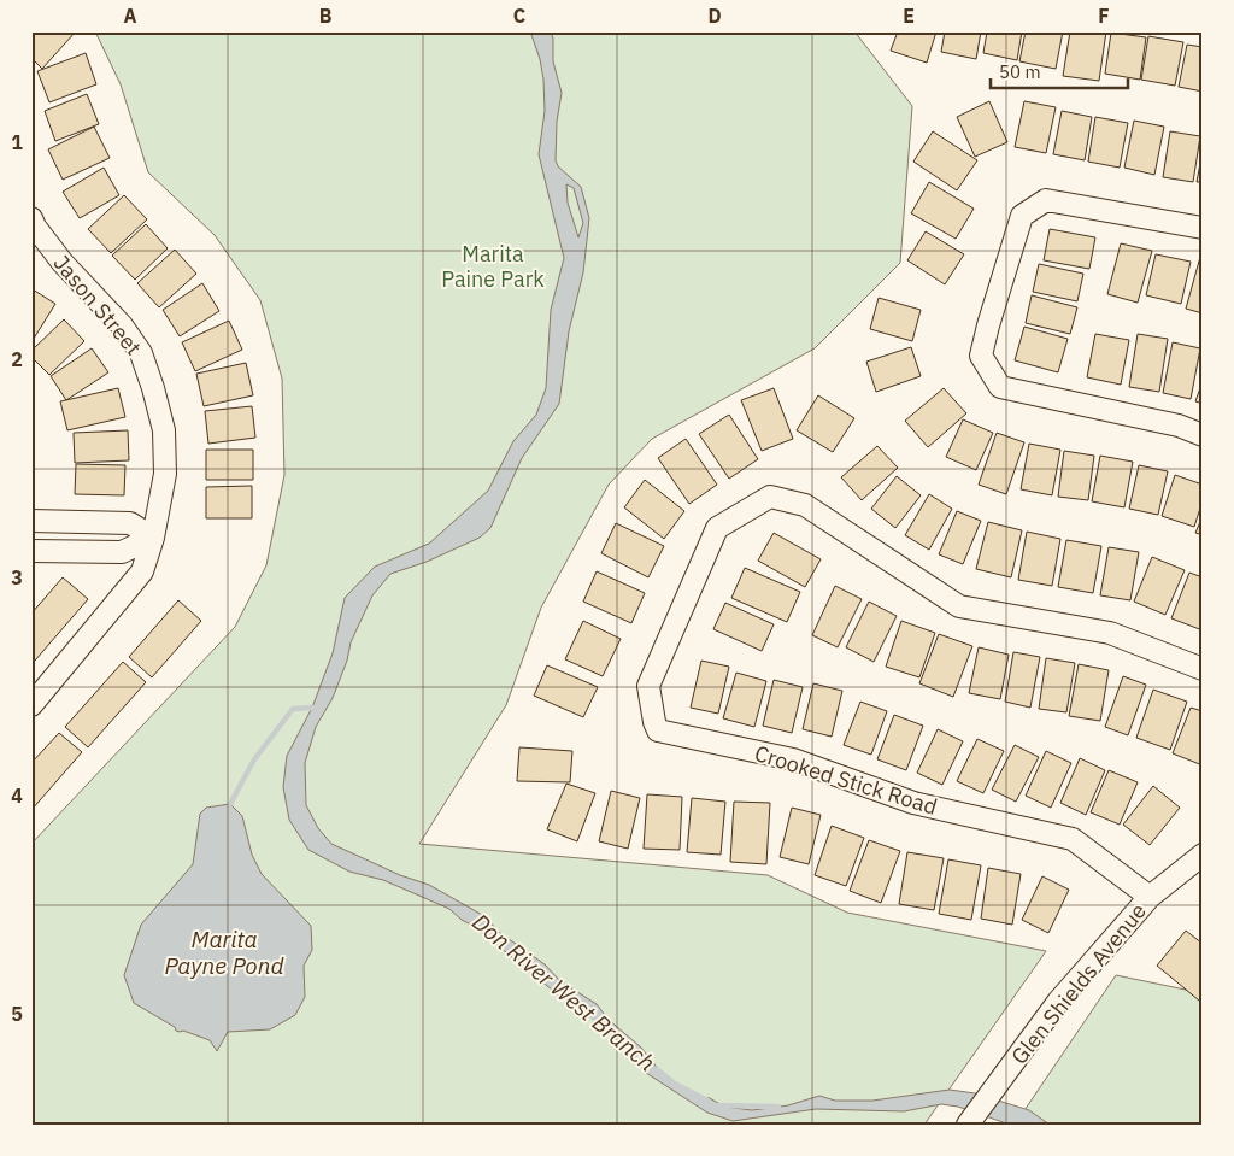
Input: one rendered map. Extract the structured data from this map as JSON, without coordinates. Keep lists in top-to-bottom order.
{
  "streets": {
    "street": ["Jason Street", "Crooked Stick Road", "Glen Shields Avenue"]
  },
  "crossings": [
    ["Crooked Stick Road", "Glen Shields Avenue"]
  ],
  "water": ["Marita Payne Pond", "Don River West Branch"],
  "parks": ["Marita Paine Park"],
  "scale_bar": "50 m",
  "grid": {
    "columns": [
      "A",
      "B",
      "C",
      "D",
      "E",
      "F"
    ],
    "rows": [
      "1",
      "2",
      "3",
      "4",
      "5"
    ]
  }
}
